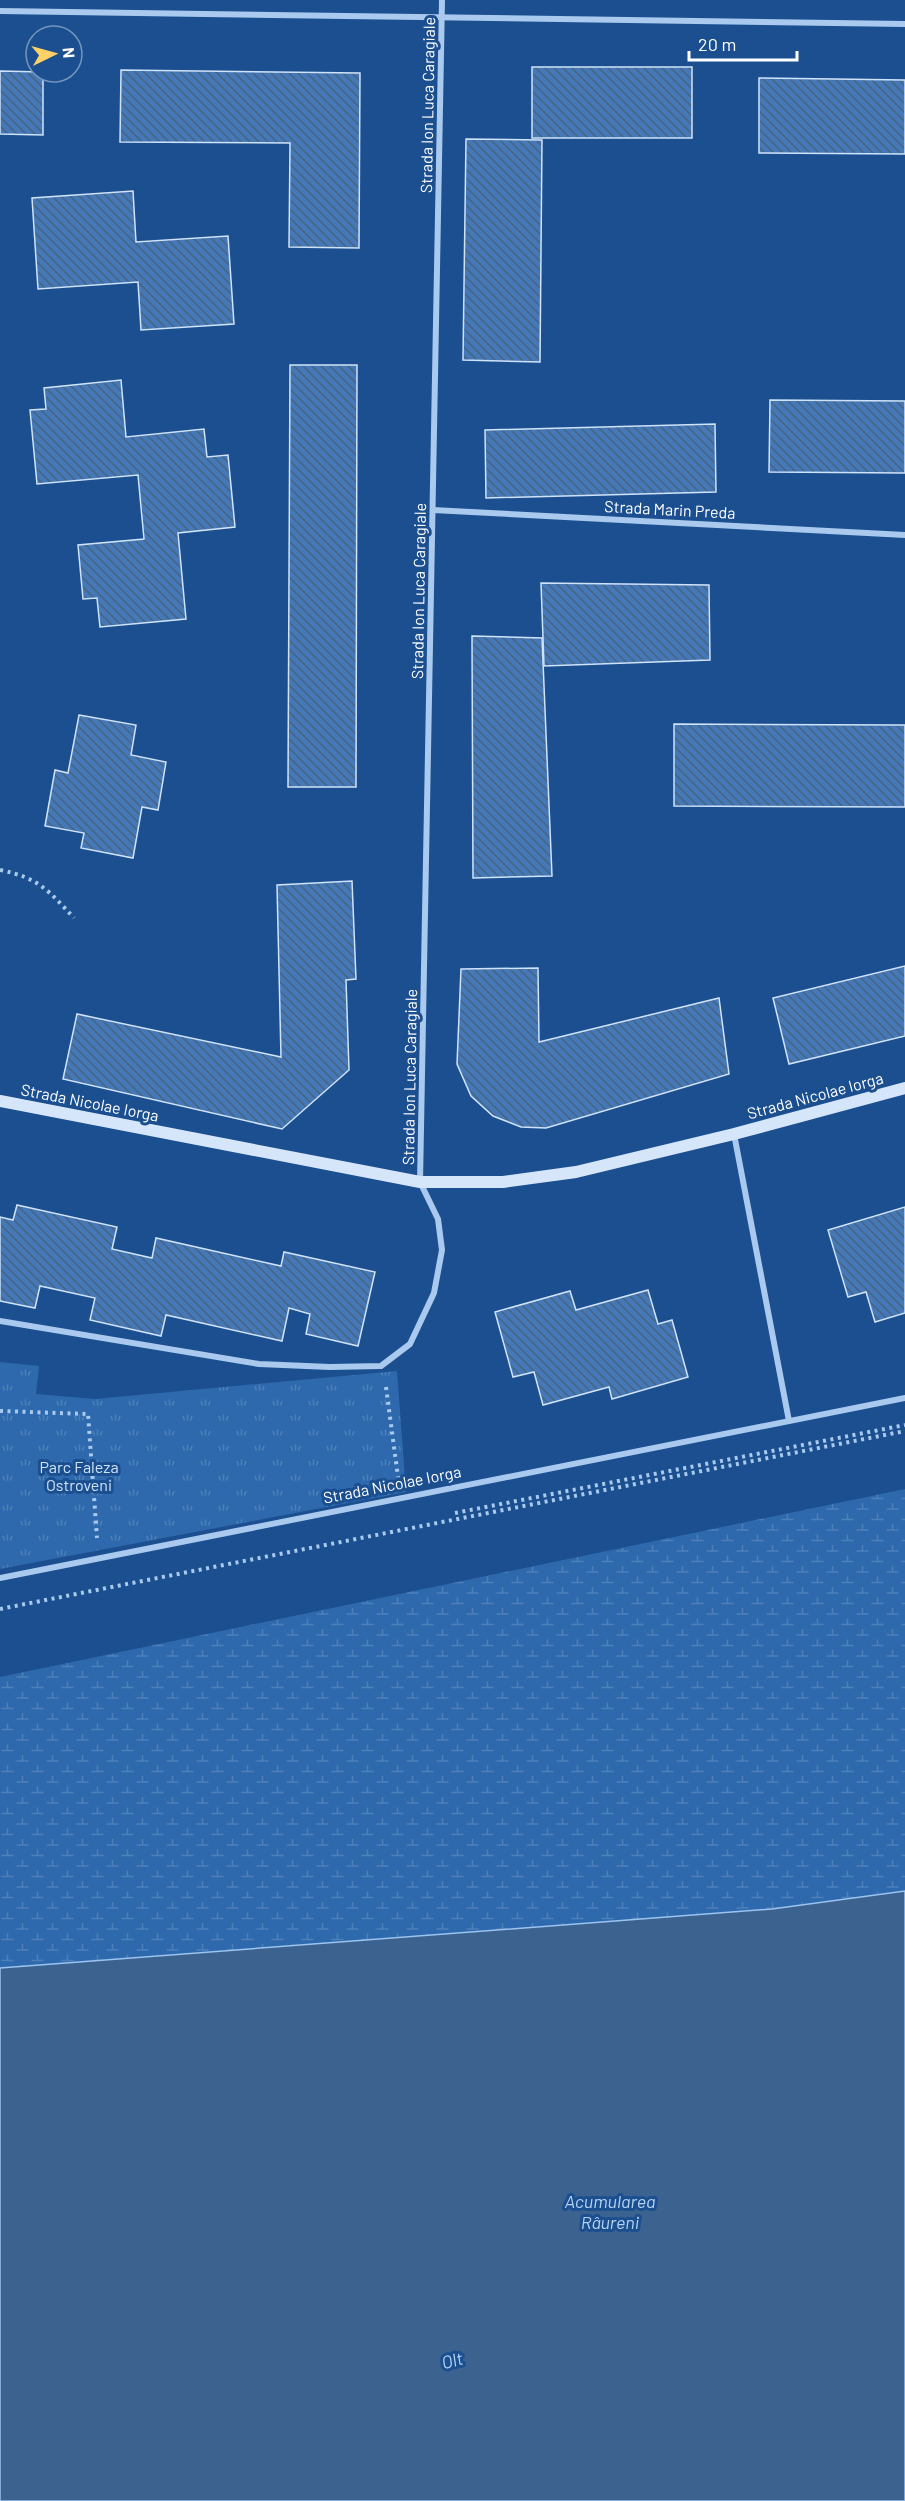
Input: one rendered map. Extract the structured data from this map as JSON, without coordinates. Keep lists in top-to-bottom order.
{
  "streets": {
    "street": ["Strada Ion Luca Caragiale", "Strada Marin Preda", "Strada Nicolae Iorga"]
  },
  "crossings": [
    ["Strada Ion Luca Caragiale", "Strada Marin Preda"],
    ["Strada Ion Luca Caragiale", "Strada Nicolae Iorga"]
  ],
  "water": ["Acumularea Râureni", "Olt"],
  "parks": ["Parc Faleza Ostroveni"],
  "scale_bar": "20 m",
  "north": "right"
}
